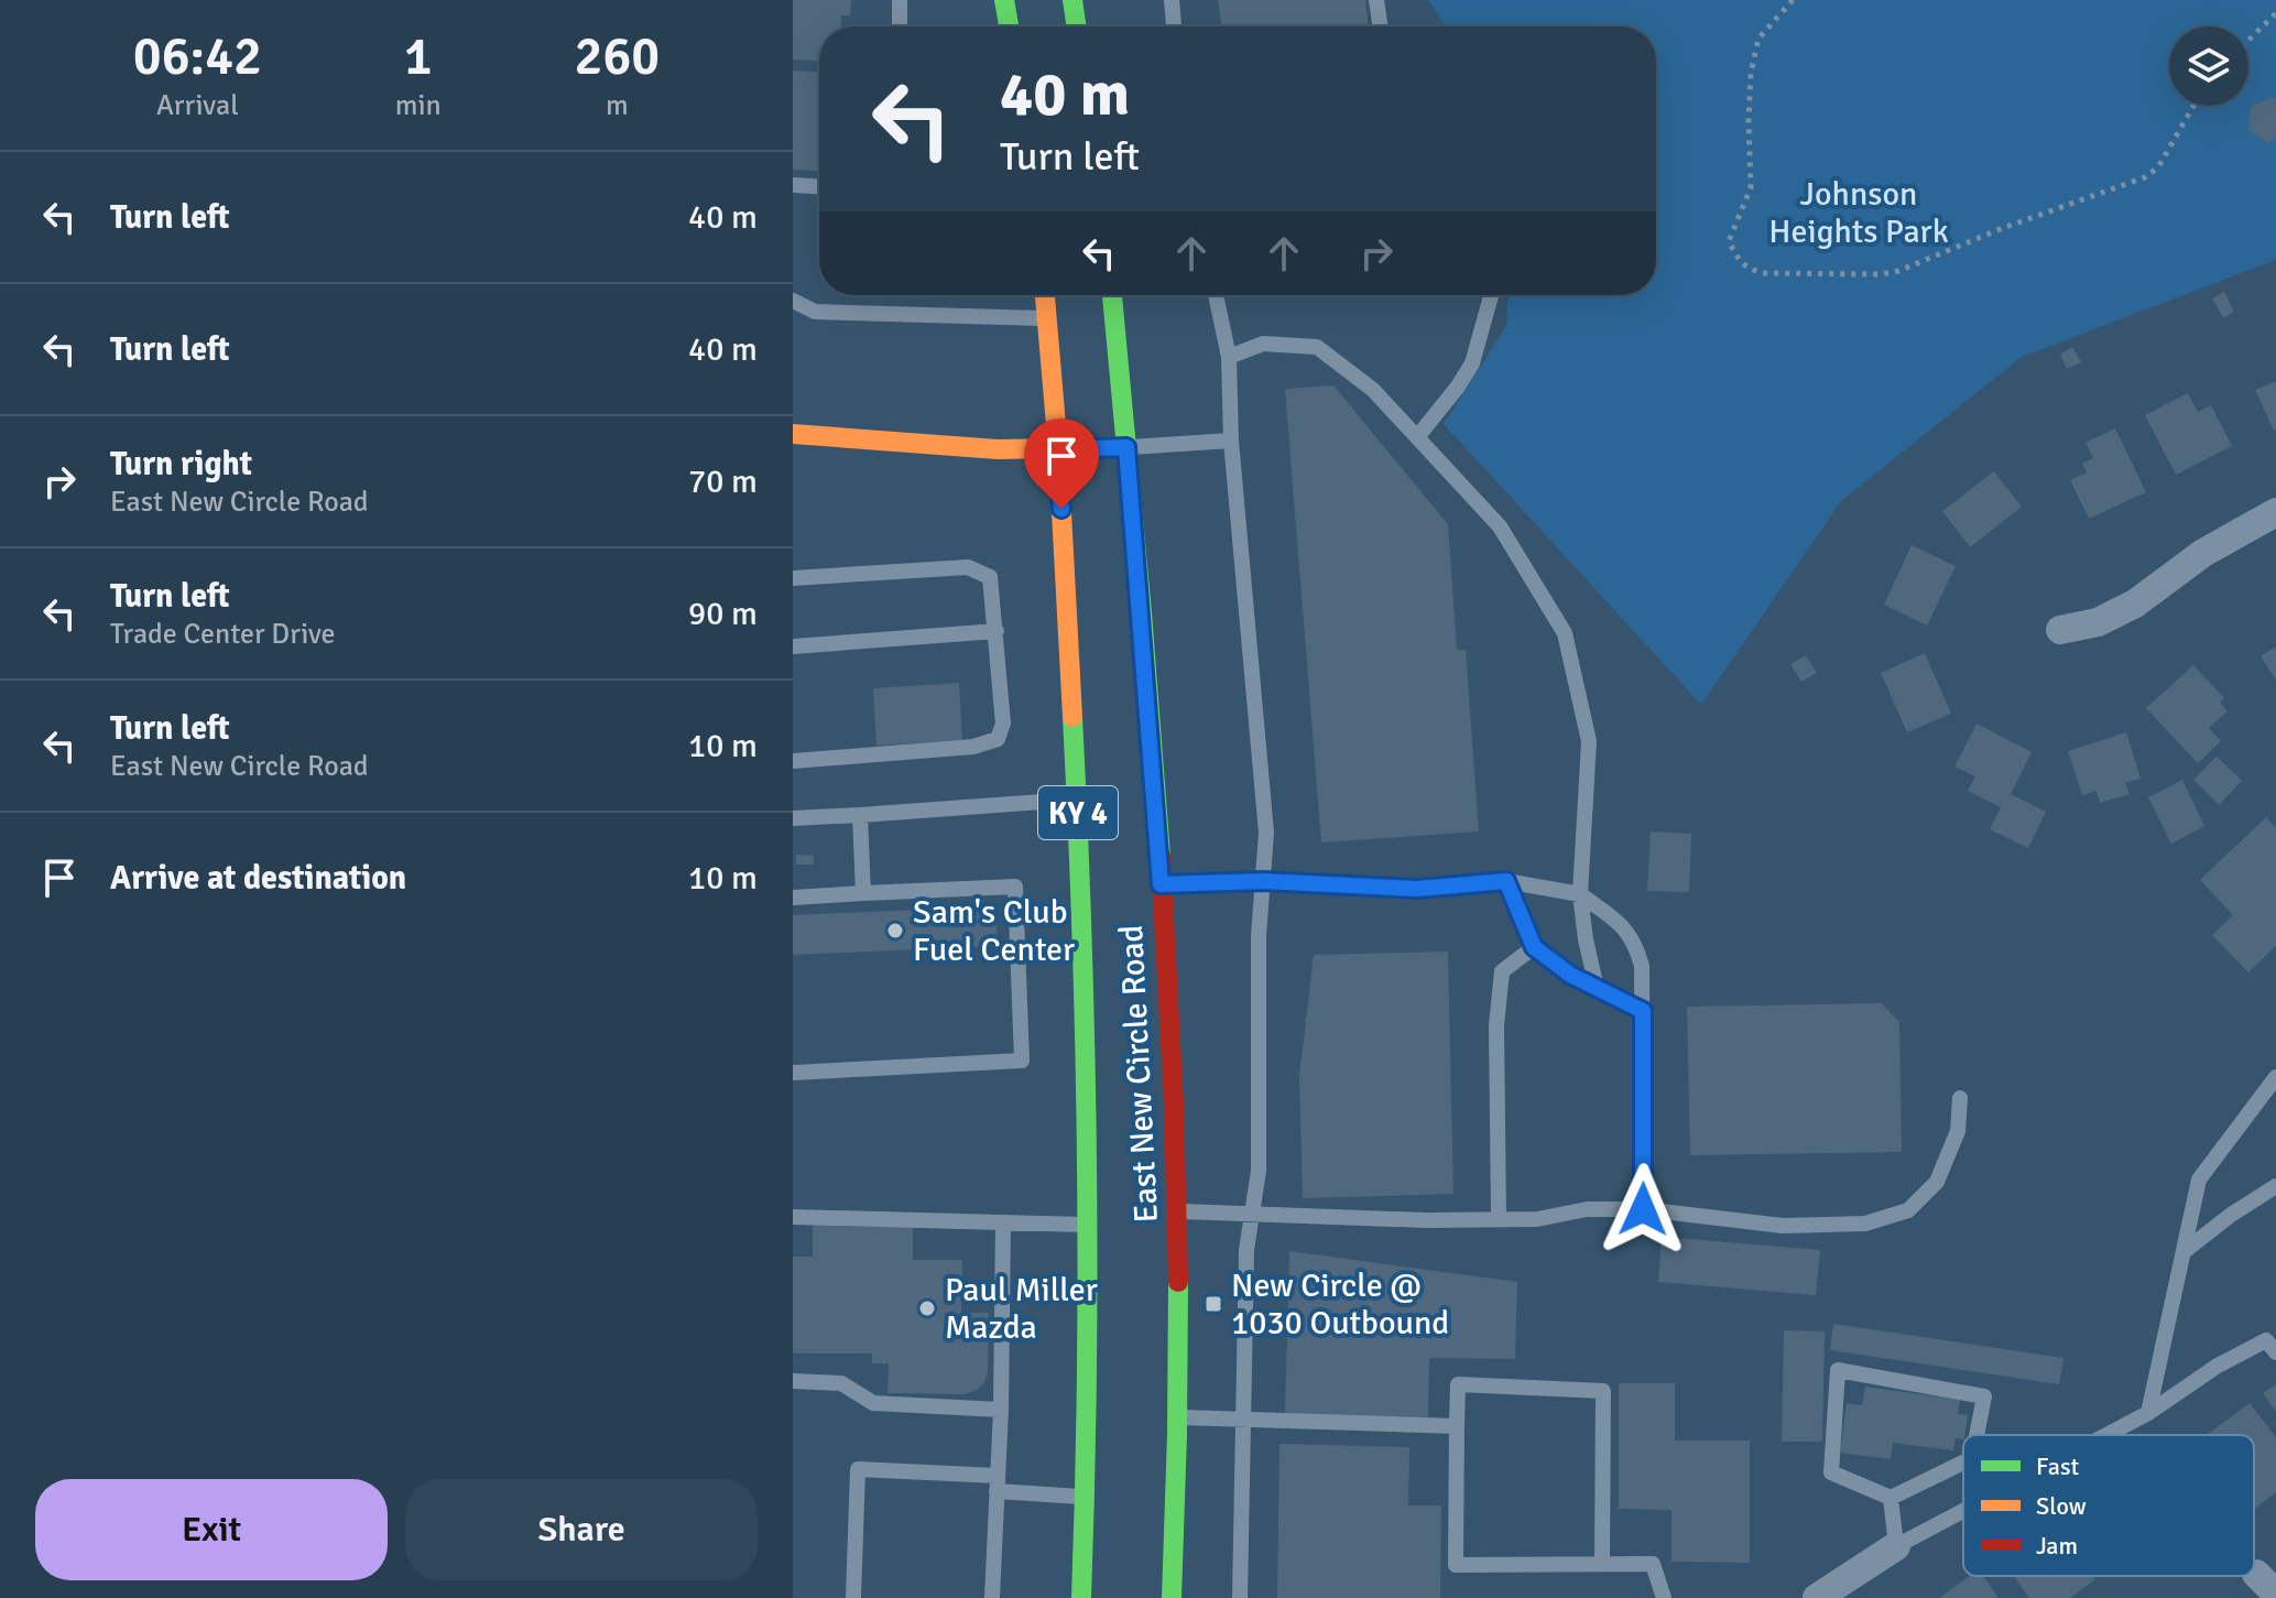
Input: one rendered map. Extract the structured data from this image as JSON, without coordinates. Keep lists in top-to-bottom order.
{
  "streets": {
    "main road": ["KY 4", "East New Circle Road"]
  },
  "parks": ["Johnson Heights Park"],
  "places": {
    "other": ["Sam's Club Fuel Center", "Paul Miller Mazda"],
    "transit": ["New Circle @ 1030 Outbound"]
  },
  "legend": ["Fast", "Slow", "Jam"],
  "page": {
    "eta": [
      "06:42",
      "Arrival",
      "1",
      "min",
      "260",
      "m"
    ],
    "turn": ["40 m", "Turn left"],
    "list": [
      {
        "name": "Turn left",
        "value": "40 m"
      },
      {
        "name": "Turn left",
        "value": "40 m"
      },
      {
        "name": "Turn right",
        "note": "East New Circle Road",
        "value": "70 m"
      },
      {
        "name": "Turn left",
        "note": "Trade Center Drive",
        "value": "90 m"
      },
      {
        "name": "Turn left",
        "note": "East New Circle Road",
        "value": "10 m"
      },
      {
        "name": "Arrive at destination",
        "value": "10 m"
      }
    ],
    "buttons": ["Exit", "Share"]
  }
}
